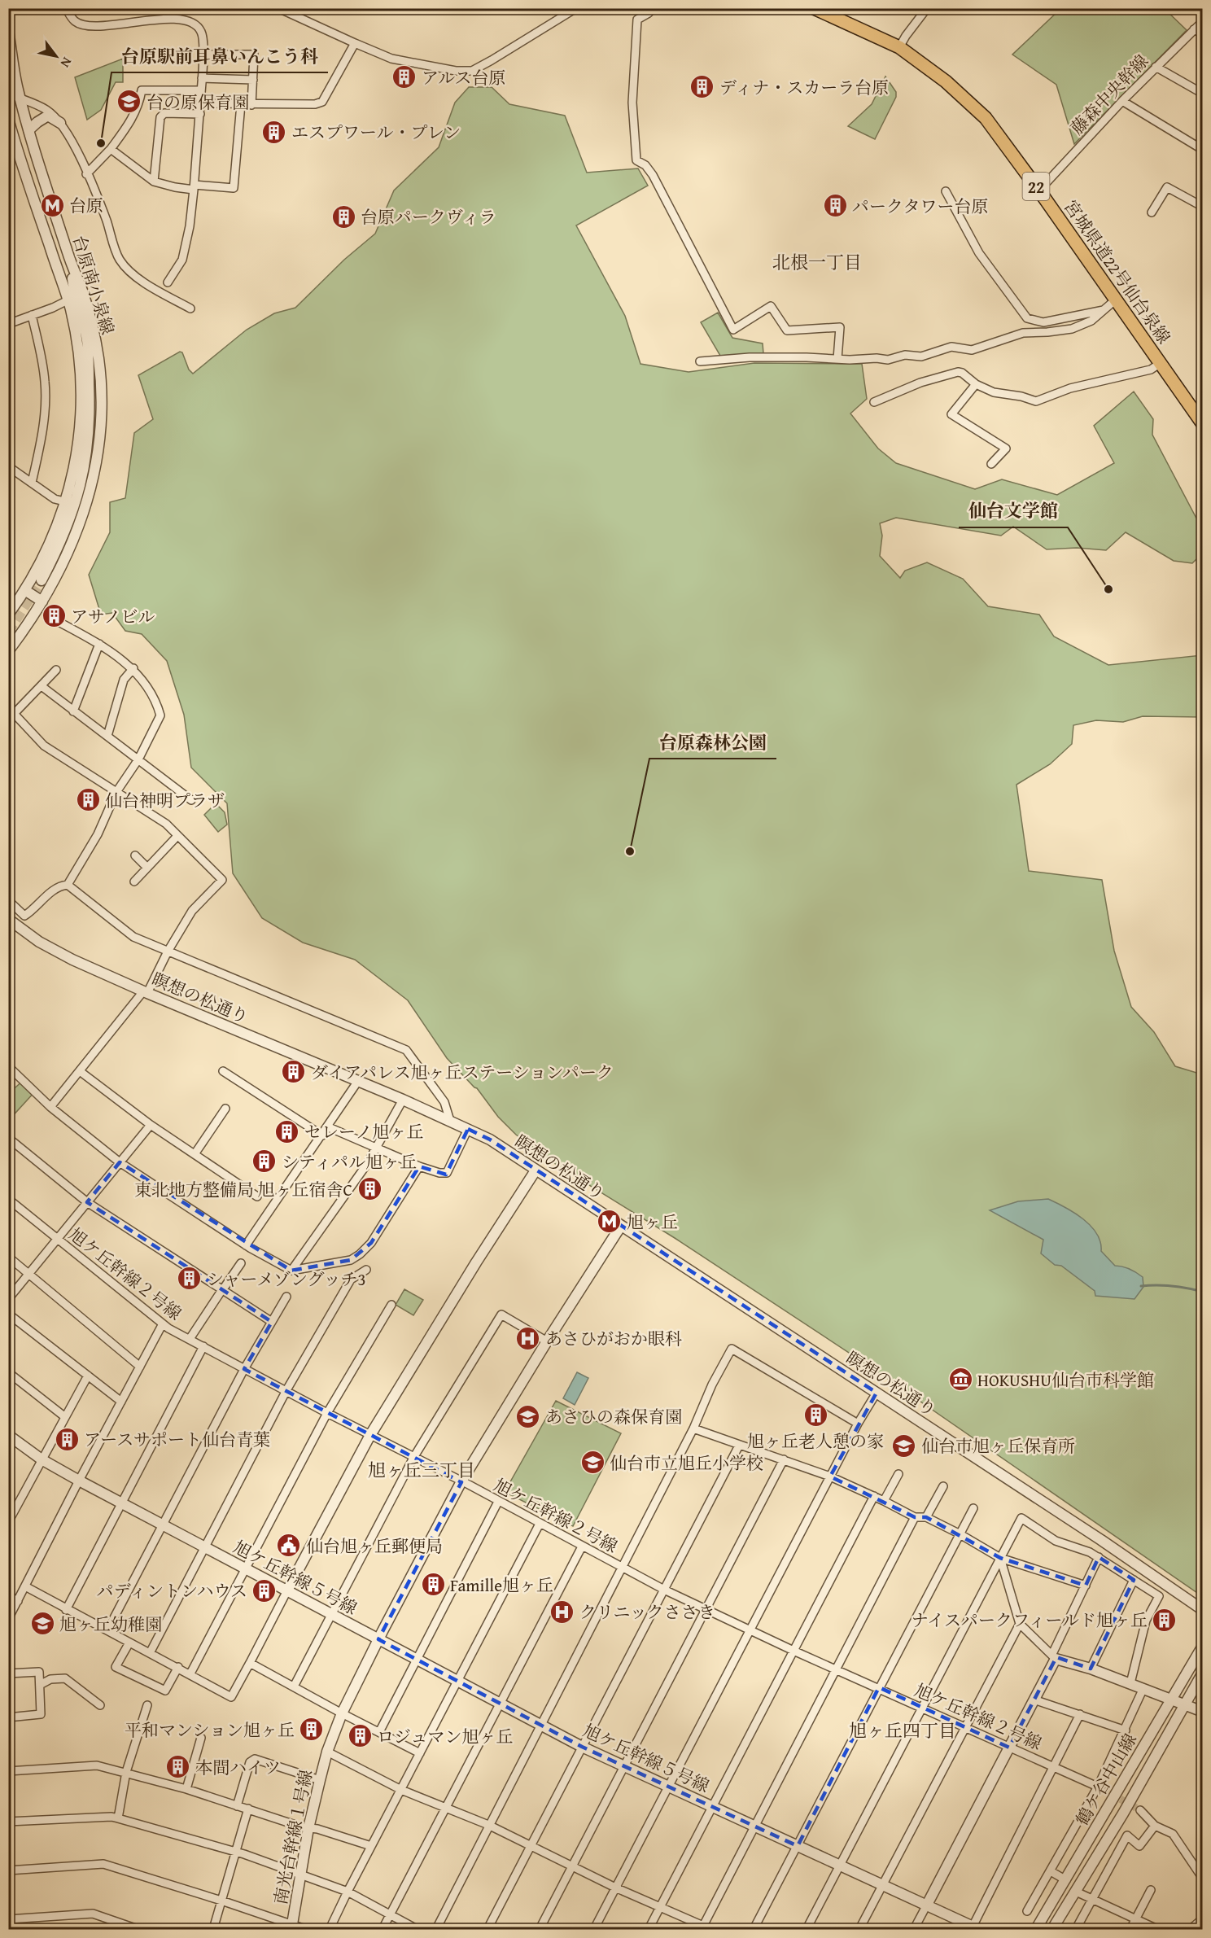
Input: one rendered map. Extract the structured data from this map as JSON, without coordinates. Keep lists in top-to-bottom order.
{
  "streets": {
    "main road": ["22", "宮城県道22号仙台泉線"],
    "street": [
      "藤森中央幹線",
      "台原南小泉線",
      "瞑想の松通り",
      "旭ケ丘幹線２号線",
      "旭ケ丘幹線５号線",
      "鶴ケ谷中山線",
      "南光台幹線１号線"
    ]
  },
  "crossings": [
    ["藤森中央幹線", "宮城県道22号仙台泉線"],
    ["瞑想の松通り", "南光台幹線１号線"],
    ["旭ケ丘幹線２号線", "南光台幹線１号線"],
    ["旭ケ丘幹線５号線", "南光台幹線１号線"]
  ],
  "districts": ["北根一丁目", "旭ヶ丘三丁目", "旭ヶ丘四丁目"],
  "places": {
    "building": [
      "アルス台原",
      "ディナ・スカーラ台原",
      "エスプワール・プレン",
      "パークタワー台原",
      "台原パークヴィラ",
      "アサノビル",
      "仙台神明プラザ",
      "ダイアパレス旭ヶ丘ステーションパーク",
      "セレーノ旭ヶ丘",
      "シティパル旭ヶ丘",
      "東北地方整備局 旭ヶ丘宿舎C",
      "シャーメゾングッチ3",
      "旭ヶ丘老人憩の家",
      "アースサポート仙台青葉",
      "Famille旭ヶ丘",
      "パディントンハウス",
      "ナイスパークフィールド旭ヶ丘",
      "平和マンション旭ヶ丘",
      "ロジュマン旭ヶ丘",
      "本間ハイツ"
    ],
    "school or university": [
      "台の原保育園",
      "あさひの森保育園",
      "仙台市旭ヶ丘保育所",
      "仙台市立旭丘小学校",
      "旭ヶ丘幼稚園"
    ],
    "other": ["台原駅前耳鼻いんこう科", "仙台文学館", "台原森林公園"],
    "metro station": ["台原", "旭ヶ丘"],
    "hospital": ["あさひがおか眼科", "クリニックささき"],
    "museum": ["HOKUSHU仙台市科学館"],
    "public building": ["仙台旭ヶ丘郵便局"]
  },
  "north": "bottom right"
}
